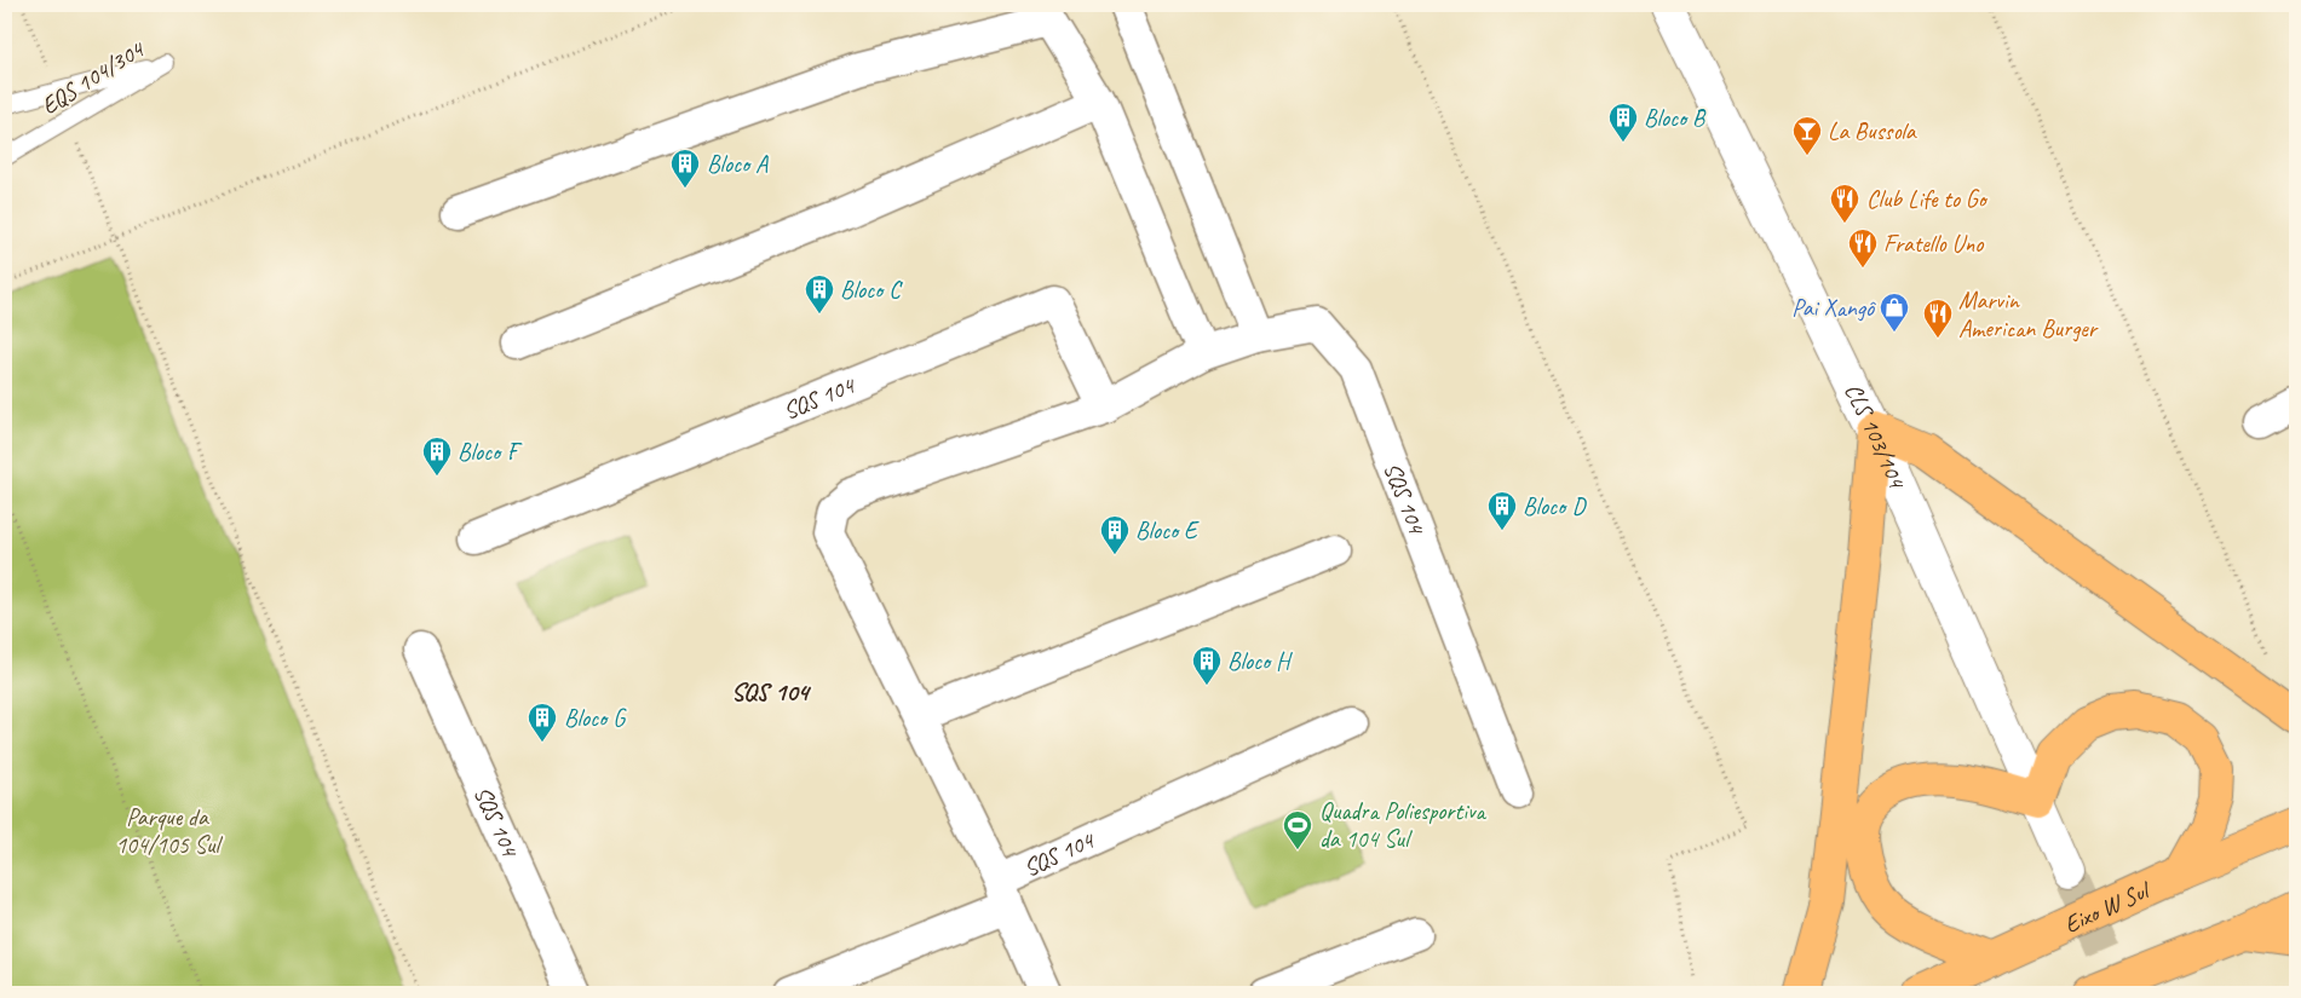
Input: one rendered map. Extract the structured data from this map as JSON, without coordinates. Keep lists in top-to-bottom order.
{
  "streets": {
    "main road": ["Eixo W Sul"],
    "street": ["SQS 104", "CLS 103/104"],
    "lane": ["EQS 104/304"]
  },
  "districts": ["SQS 104"],
  "parks": ["Parque da 104/105 Sul"],
  "places": {
    "building": [
      "Bloco B",
      "Bloco A",
      "Bloco C",
      "Bloco F",
      "Bloco D",
      "Bloco E",
      "Bloco H",
      "Bloco G"
    ],
    "bar": ["La Bussola"],
    "restaurant": ["Club Life to Go", "Fratello Uno", "Marvin American Burger"],
    "shop": ["Pai Xangô"],
    "sports": ["Quadra Poliesportiva da 104 Sul"]
  }
}
